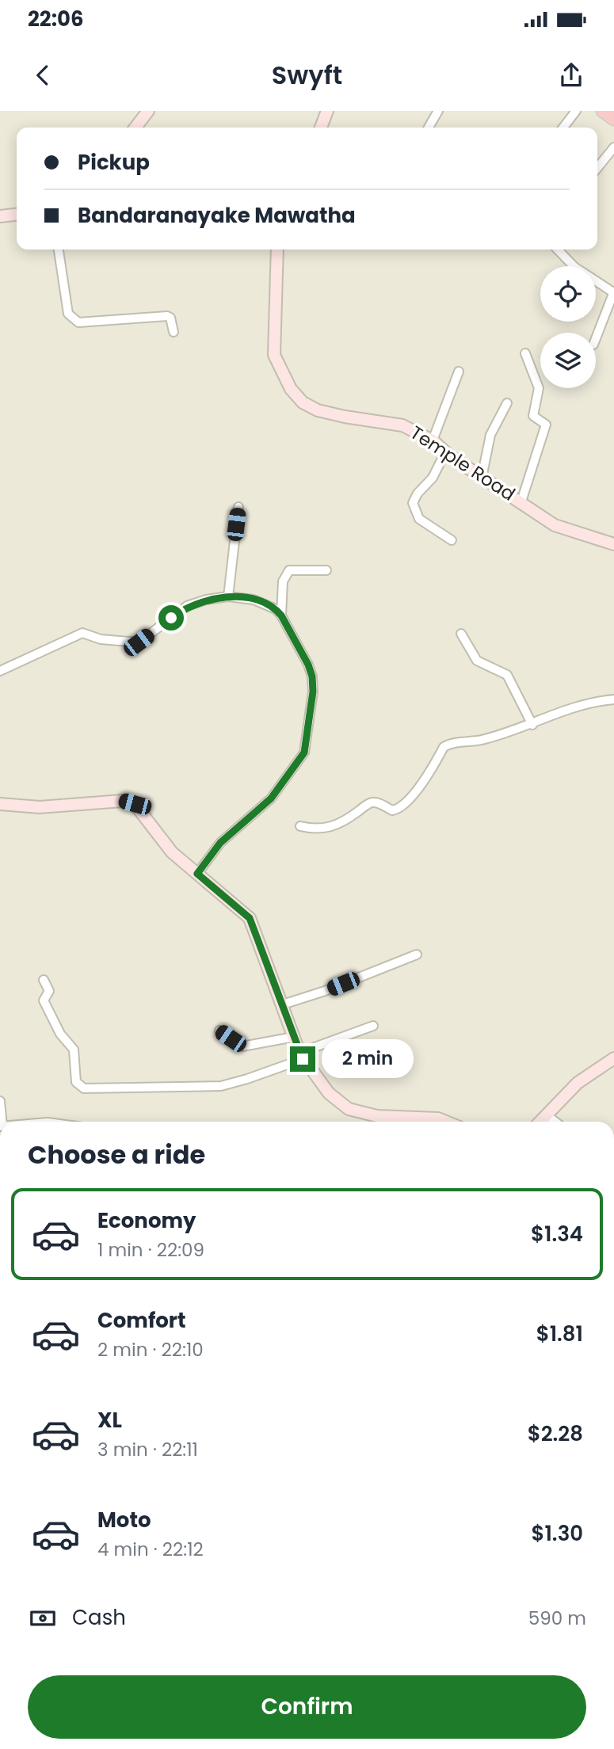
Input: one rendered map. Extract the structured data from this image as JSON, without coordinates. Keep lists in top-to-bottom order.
{
  "streets": {
    "street": ["Temple Road"]
  },
  "page": {
    "status": "22:06",
    "header": "Swyft",
    "banner": ["Pickup", "Bandaranayake Mawatha"],
    "bubble": "2 min",
    "heading": "Choose a ride",
    "list": [
      {
        "name": "Economy",
        "note": "1 min · 22:09",
        "value": "$1.34"
      },
      {
        "name": "Comfort",
        "note": "2 min · 22:10",
        "value": "$1.81"
      },
      {
        "name": "XL",
        "note": "3 min · 22:11",
        "value": "$2.28"
      },
      {
        "name": "Moto",
        "note": "4 min · 22:12",
        "value": "$1.30"
      }
    ],
    "pay": ["Cash", "590 m"],
    "buttons": "Confirm"
  }
}
